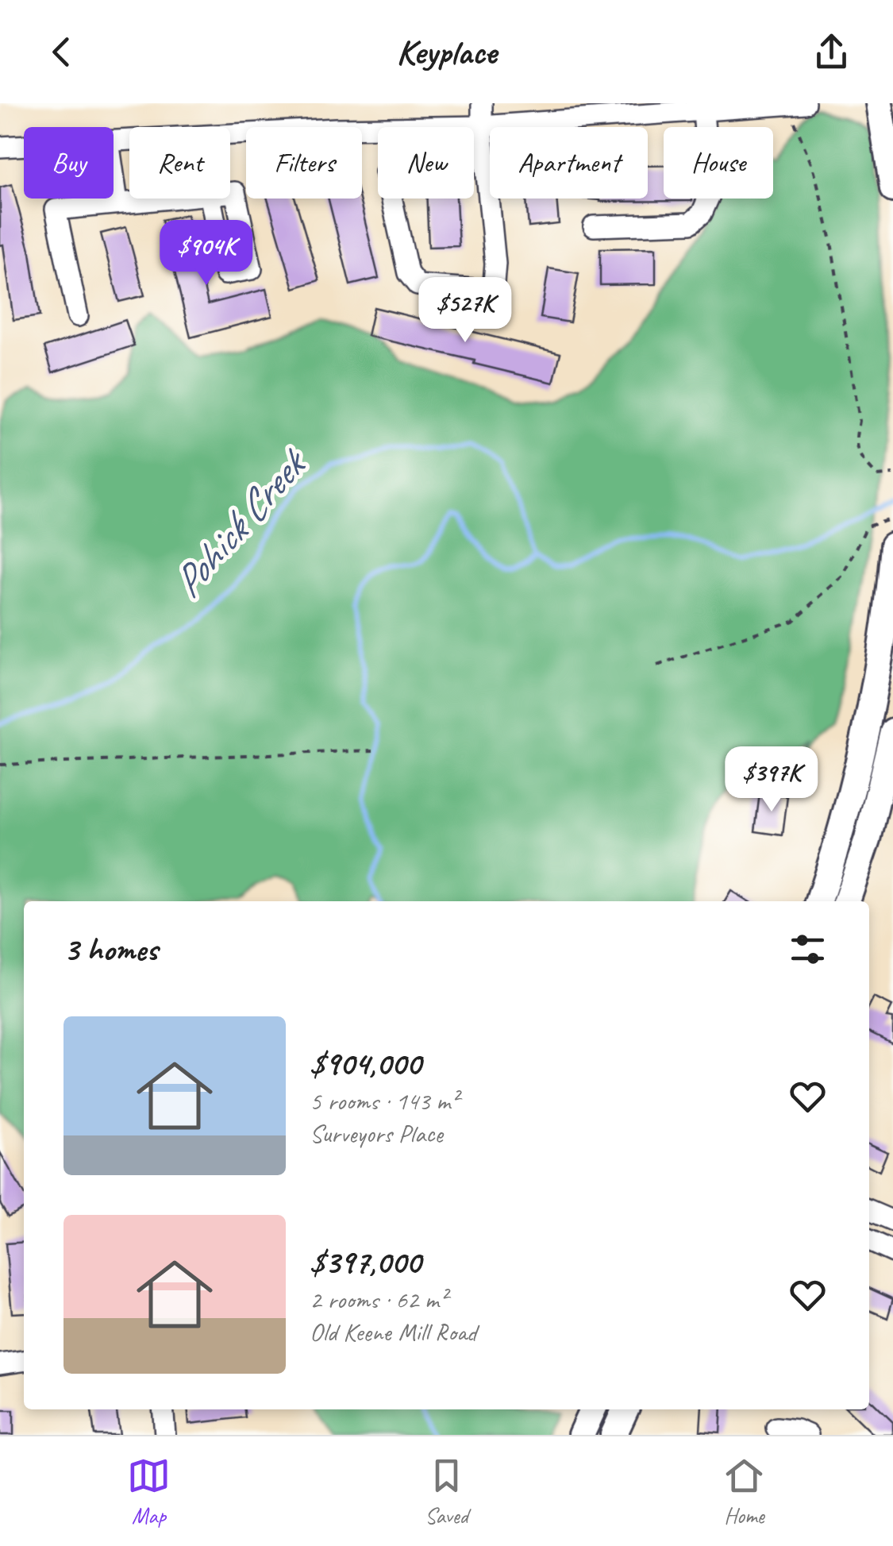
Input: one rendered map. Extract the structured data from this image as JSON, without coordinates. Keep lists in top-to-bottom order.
{
  "water": ["Pohick Creek"],
  "page": {
    "header": "Keyplace",
    "chip": [
      "Buy",
      "Rent",
      "Filters",
      "New",
      "Apartment",
      "House"
    ],
    "price": ["$904K", "$527K", "$397K"],
    "heading": "3 homes",
    "list": [
      {
        "name": "$904,000",
        "note": "5 rooms · 143 m² · Surveyors Place"
      },
      {
        "name": "$397,000",
        "note": "2 rooms · 62 m² · Old Keene Mill Road"
      }
    ],
    "tabs": ["Map", "Saved", "Home"]
  }
}
